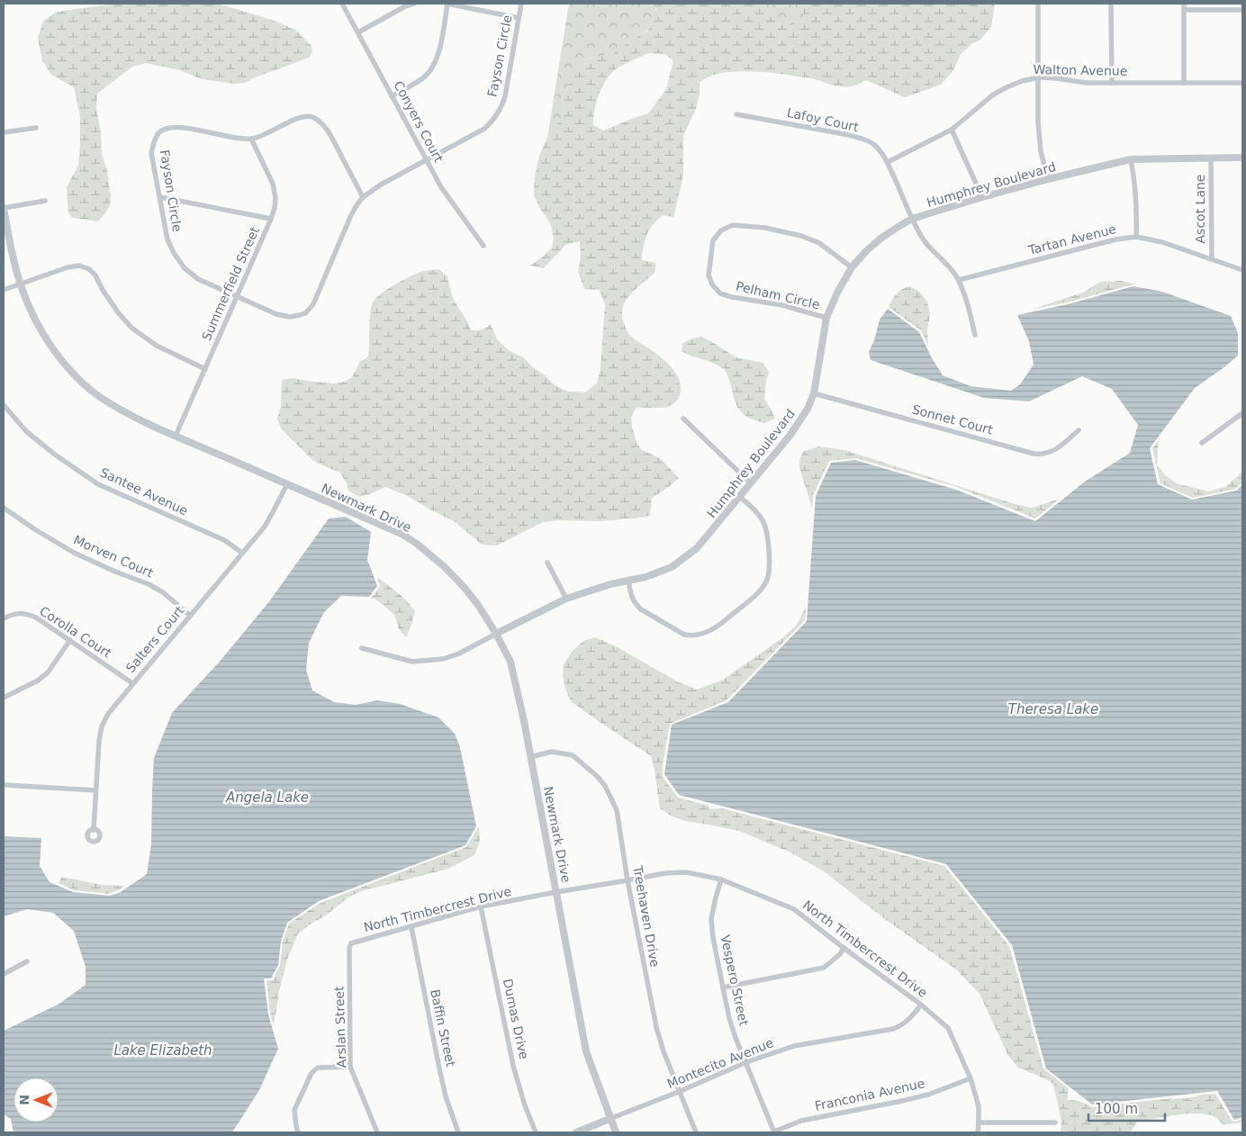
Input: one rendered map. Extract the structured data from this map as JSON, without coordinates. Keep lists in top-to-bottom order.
{
  "streets": {
    "street": [
      "Fayson Circle",
      "Walton Avenue",
      "Lafoy Court",
      "Conyers Court",
      "Humphrey Boulevard",
      "Ascot Lane",
      "Tartan Avenue",
      "Summerfield Street",
      "Pelham Circle",
      "Sonnet Court",
      "Santee Avenue",
      "Newmark Drive",
      "Morven Court",
      "Corolla Court",
      "Salters Court",
      "North Timbercrest Drive",
      "Treehaven Drive",
      "Vespero Street",
      "Dumas Drive",
      "Arslan Street",
      "Baffin Street",
      "Montecito Avenue",
      "Franconia Avenue"
    ]
  },
  "crossings": [
    ["Fayson Circle", "Conyers Court"],
    ["Fayson Circle", "Summerfield Street"],
    ["Walton Avenue", "Lafoy Court"],
    ["Lafoy Court", "Humphrey Boulevard"],
    ["Lafoy Court", "Tartan Avenue"],
    ["Humphrey Boulevard", "Ascot Lane"],
    ["Humphrey Boulevard", "Pelham Circle"],
    ["Humphrey Boulevard", "Sonnet Court"],
    ["Humphrey Boulevard", "Newmark Drive"],
    ["Ascot Lane", "Tartan Avenue"],
    ["Summerfield Street", "Newmark Drive"],
    ["Santee Avenue", "Salters Court"],
    ["Newmark Drive", "Salters Court"],
    ["Newmark Drive", "North Timbercrest Drive"],
    ["Newmark Drive", "Treehaven Drive"],
    ["Newmark Drive", "Montecito Avenue"],
    ["Morven Court", "Salters Court"],
    ["Corolla Court", "Salters Court"],
    ["North Timbercrest Drive", "Treehaven Drive"],
    ["North Timbercrest Drive", "Vespero Street"],
    ["North Timbercrest Drive", "Dumas Drive"],
    ["North Timbercrest Drive", "Arslan Street"],
    ["North Timbercrest Drive", "Baffin Street"],
    ["North Timbercrest Drive", "Montecito Avenue"],
    ["North Timbercrest Drive", "Franconia Avenue"],
    ["Treehaven Drive", "Montecito Avenue"],
    ["Vespero Street", "Montecito Avenue"],
    ["Vespero Street", "Franconia Avenue"]
  ],
  "water": ["Theresa Lake", "Angela Lake", "Lake Elizabeth"],
  "scale_bar": "100 m",
  "north": "left"
}
